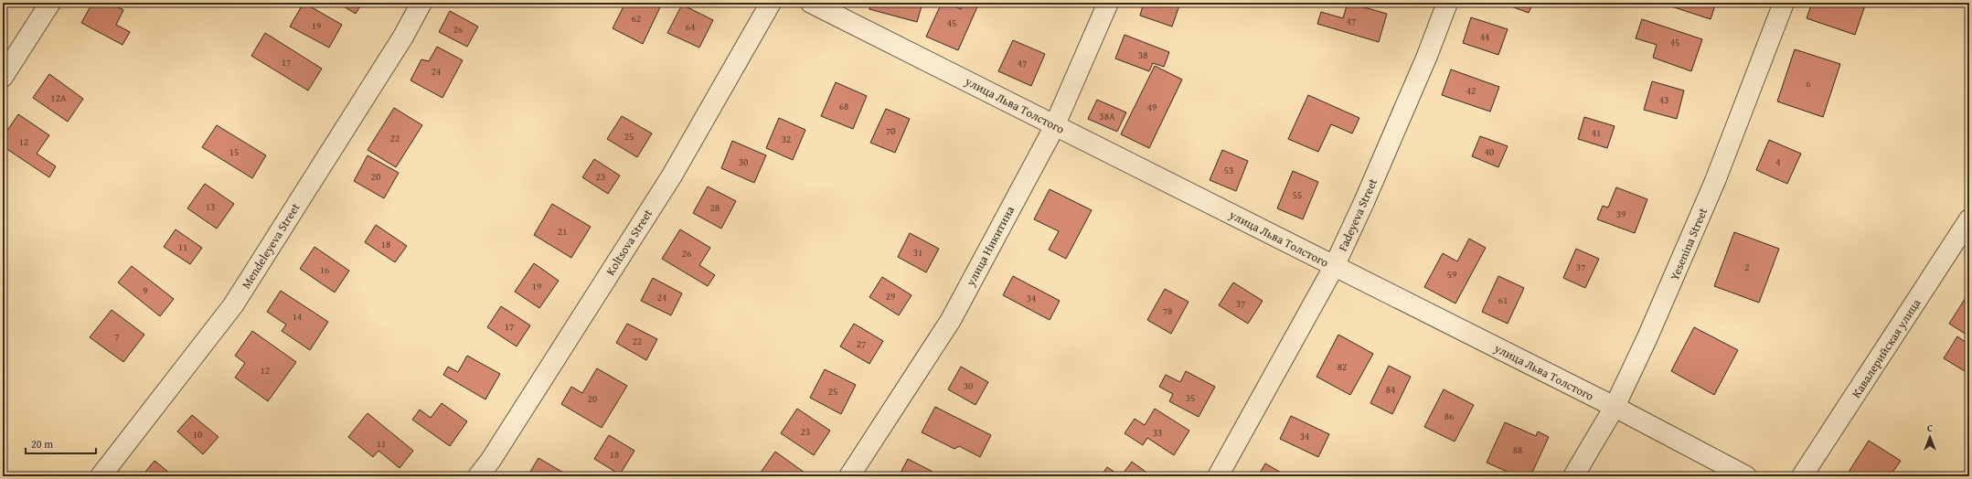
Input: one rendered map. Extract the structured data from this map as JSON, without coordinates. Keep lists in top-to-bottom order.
{
  "streets": {
    "street": [
      "улица Льва Толстого",
      "Fadeyeva Street",
      "Koltsova Street",
      "Yesenina Street",
      "Mendeleyeva Street",
      "улица Никитина",
      "Кавалерийская улица"
    ]
  },
  "crossings": [
    ["улица Льва Толстого", "Fadeyeva Street"],
    ["улица Льва Толстого", "Yesenina Street"],
    ["улица Льва Толстого", "улица Никитина"]
  ],
  "house_numbers": [
    "62",
    "47",
    "45",
    "19",
    "64",
    "26",
    "44",
    "45",
    "38",
    "17",
    "47",
    "24",
    "6",
    "42",
    "12А",
    "43",
    "68",
    "49",
    "38А",
    "70",
    "41",
    "25",
    "22",
    "32",
    "12",
    "15",
    "40",
    "30",
    "4",
    "53",
    "20",
    "23",
    "55",
    "13",
    "28",
    "39",
    "21",
    "18",
    "11",
    "31",
    "26",
    "37",
    "2",
    "16",
    "59",
    "19",
    "9",
    "29",
    "24",
    "34",
    "61",
    "37",
    "78",
    "14",
    "17",
    "7",
    "22",
    "27",
    "82",
    "12",
    "30",
    "84",
    "25",
    "35",
    "20",
    "86",
    "23",
    "33",
    "10",
    "34",
    "11",
    "88",
    "18"
  ],
  "scale_bar": "20 m",
  "north": "top"
}
